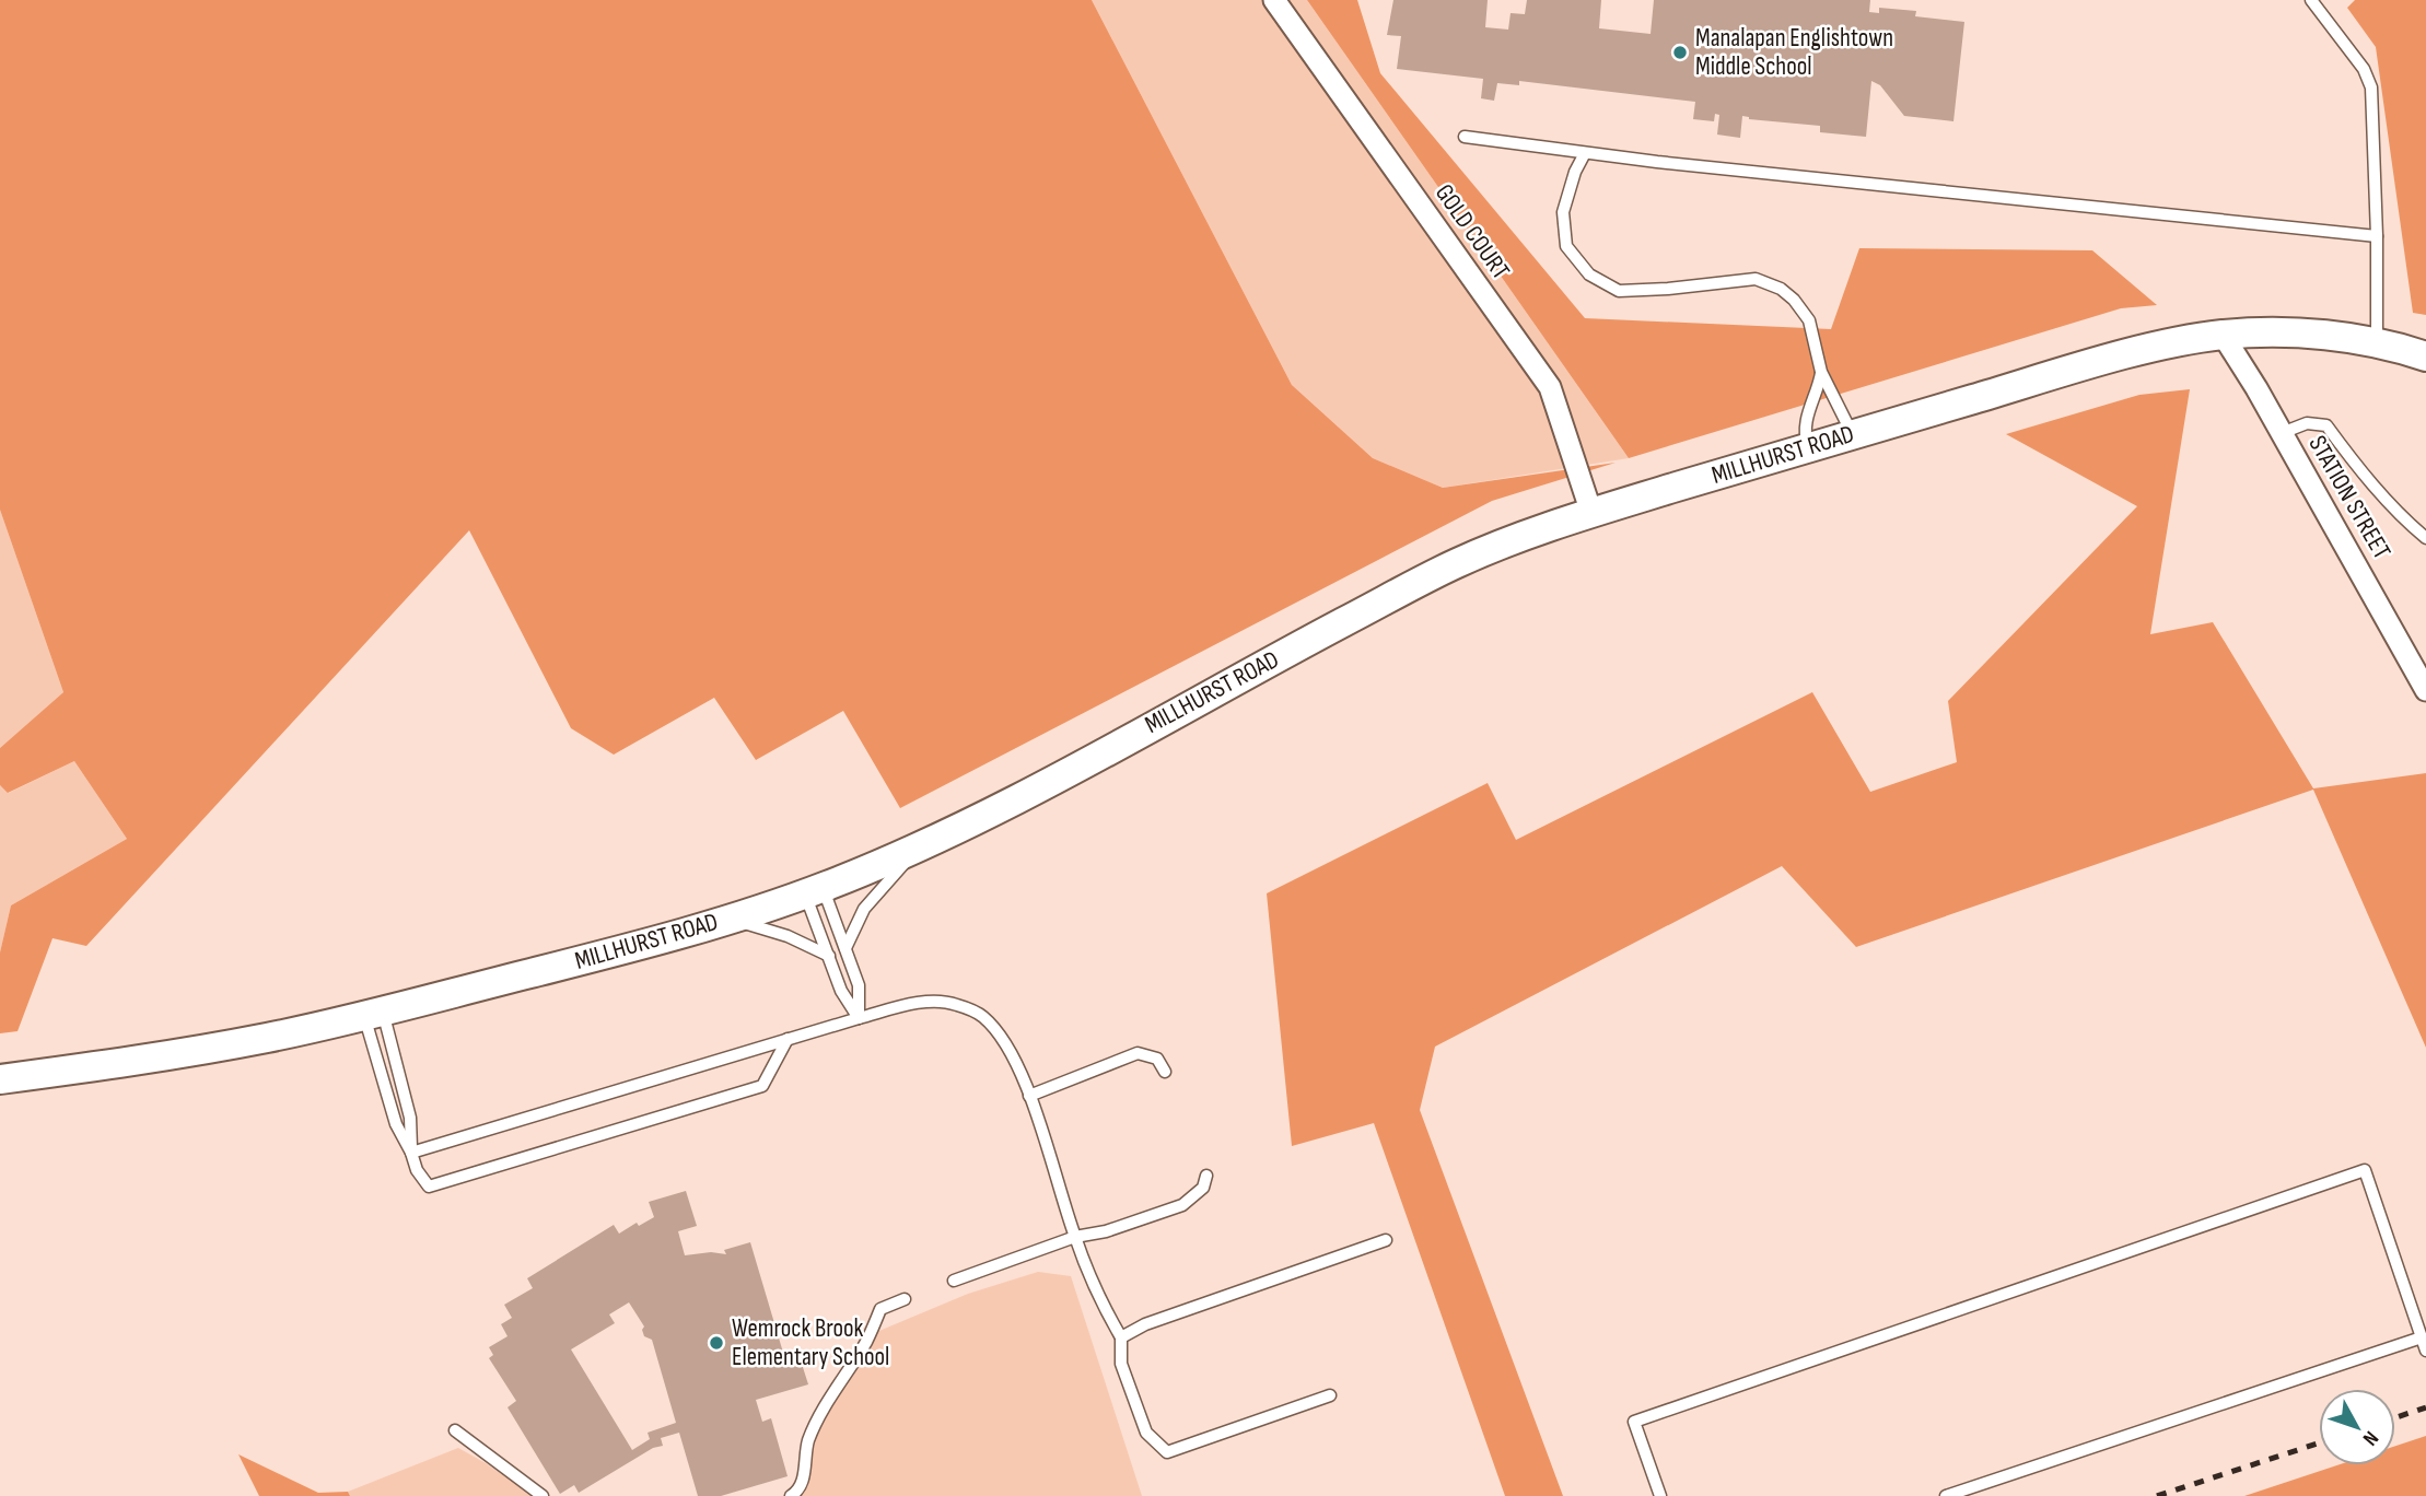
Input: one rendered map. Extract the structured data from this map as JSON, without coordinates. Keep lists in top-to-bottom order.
{
  "streets": {
    "street": ["GOLD COURT", "MILLHURST ROAD", "STATION STREET"]
  },
  "crossings": [
    ["GOLD COURT", "MILLHURST ROAD"],
    ["MILLHURST ROAD", "STATION STREET"]
  ],
  "places": ["Manalapan Englishtown Middle School", "Wemrock Brook Elementary School"],
  "north": "bottom right"
}
